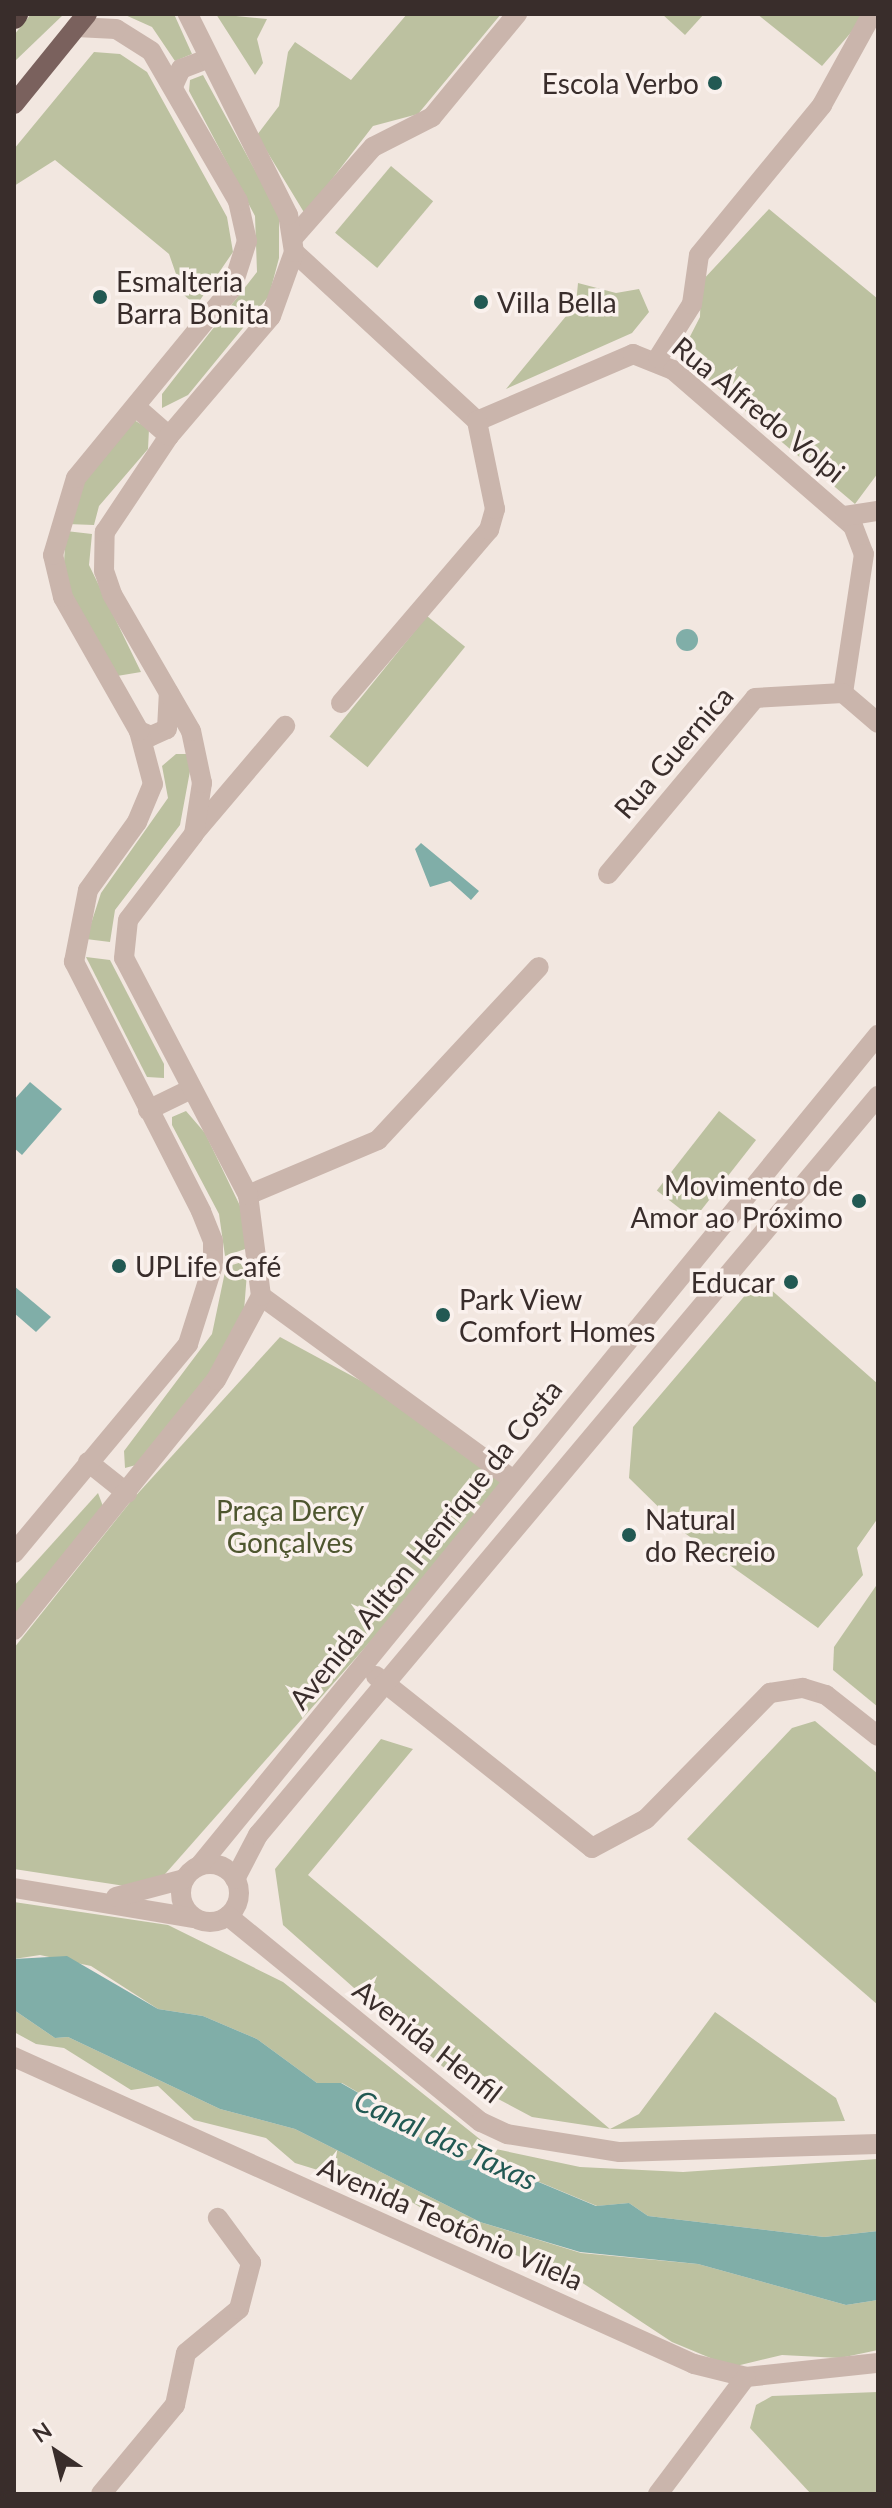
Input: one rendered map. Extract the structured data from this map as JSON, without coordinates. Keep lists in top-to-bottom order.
{
  "streets": {
    "street": [
      "Rua Alfredo Volpi",
      "Rua Guernica",
      "Avenida Ailton Henrique da Costa",
      "Avenida Henfil",
      "Avenida Teotônio Vilela"
    ]
  },
  "crossings": [
    ["Rua Alfredo Volpi", "Rua Guernica"],
    ["Avenida Ailton Henrique da Costa", "Avenida Henfil"]
  ],
  "water": ["Canal das Taxas"],
  "parks": ["Praça Dercy Gonçalves"],
  "places": [
    "Escola Verbo",
    "Esmalteria Barra Bonita",
    "Villa Bella",
    "Movimento de Amor ao Próximo",
    "UPLife Café",
    "Educar",
    "Park View Comfort Homes",
    "Natural do Recreio"
  ],
  "north": "top left"
}
